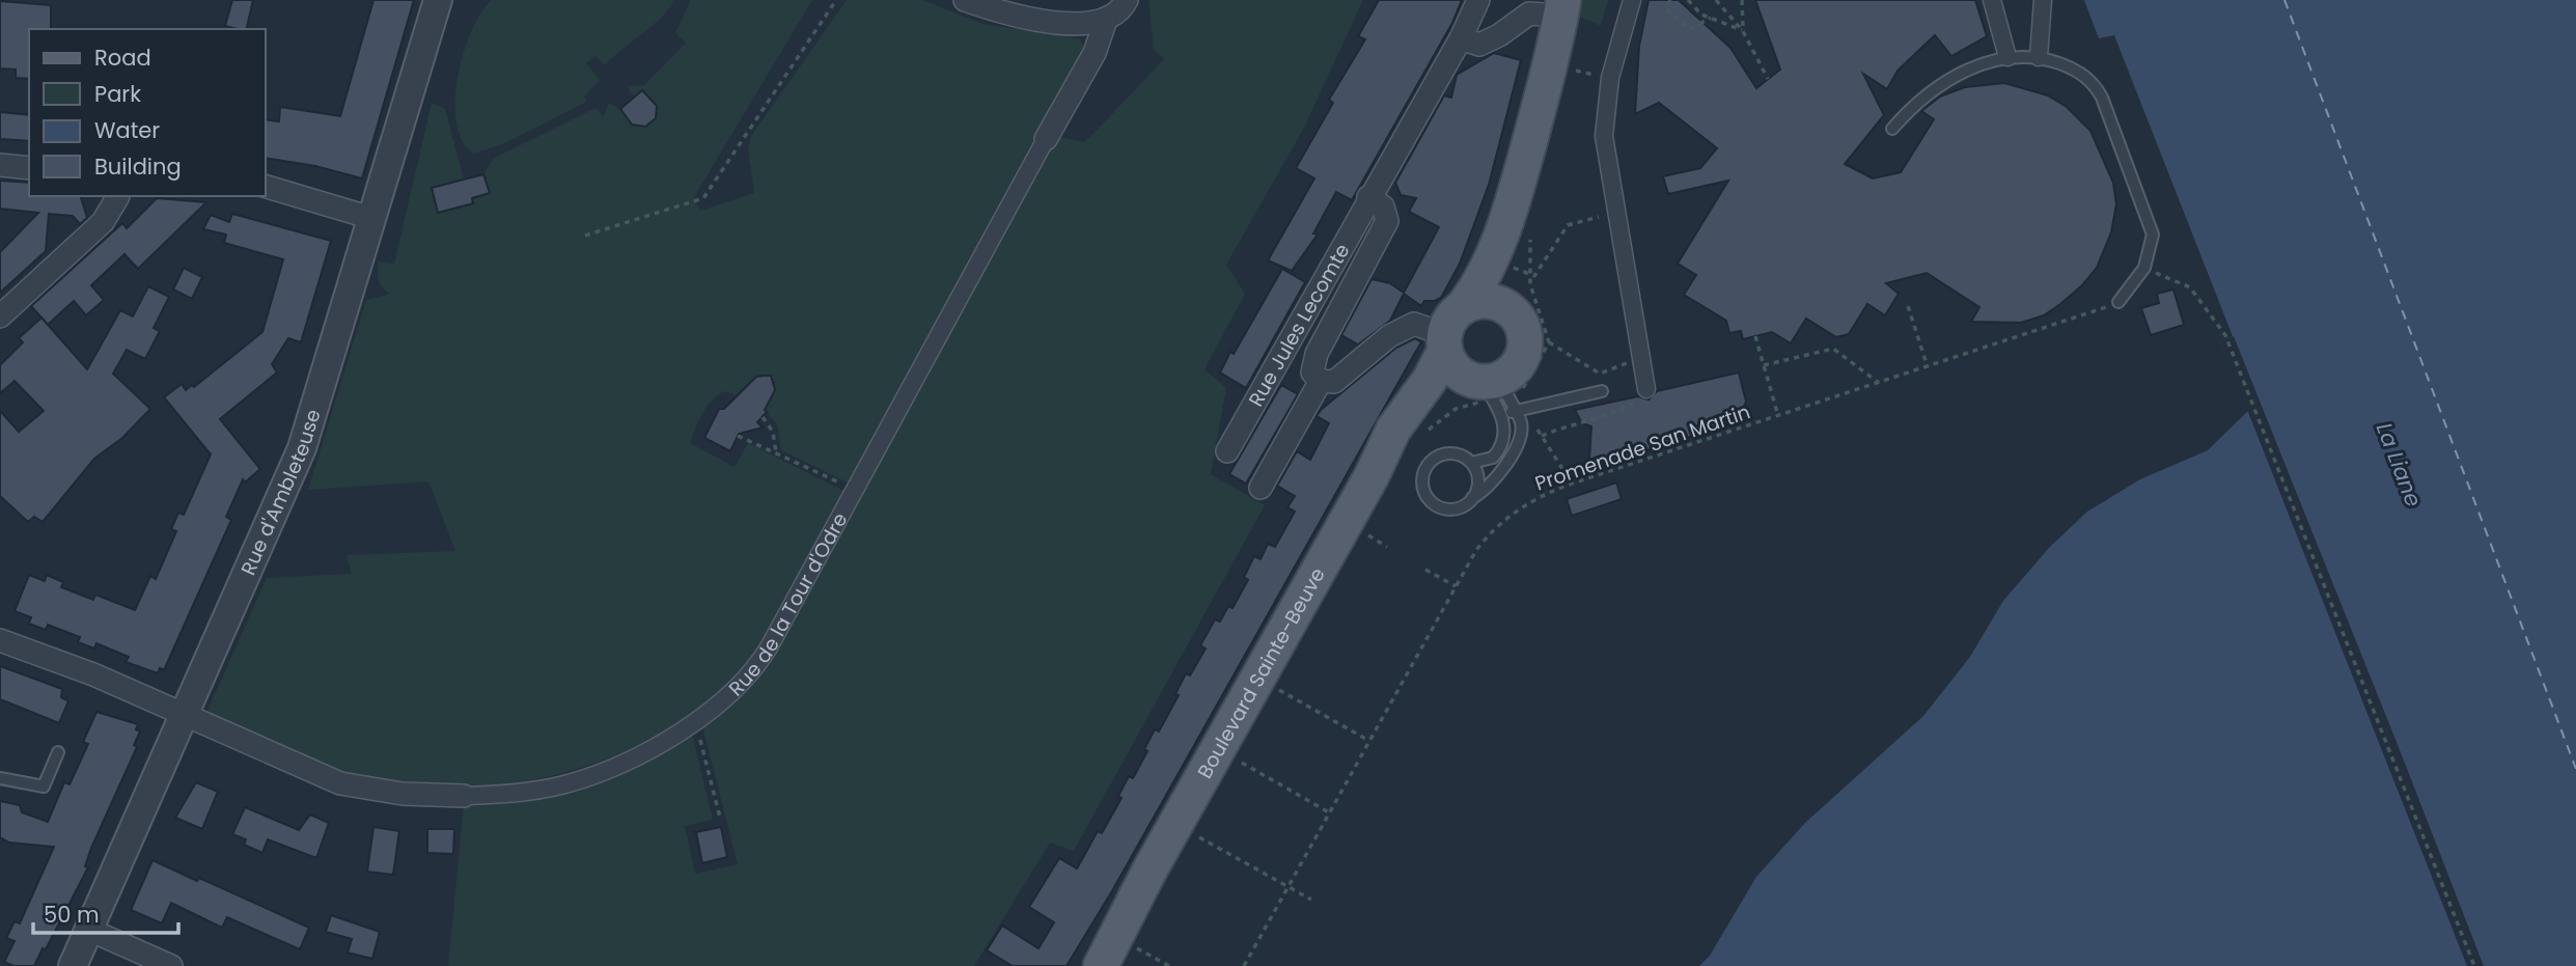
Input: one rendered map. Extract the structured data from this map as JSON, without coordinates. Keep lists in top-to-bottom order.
{
  "streets": {
    "main road": ["Boulevard Sainte-Beuve"],
    "street": ["Rue Jules Lecomte", "Rue d'Ambleteuse", "Rue de la Tour d'Odre"],
    "path": ["Promenade San Martin"]
  },
  "crossings": [
    ["Rue d'Ambleteuse", "Rue de la Tour d'Odre"]
  ],
  "water": ["La Liane"],
  "legend": [
    "Road",
    "Park",
    "Water",
    "Building"
  ],
  "scale_bar": "50 m"
}
